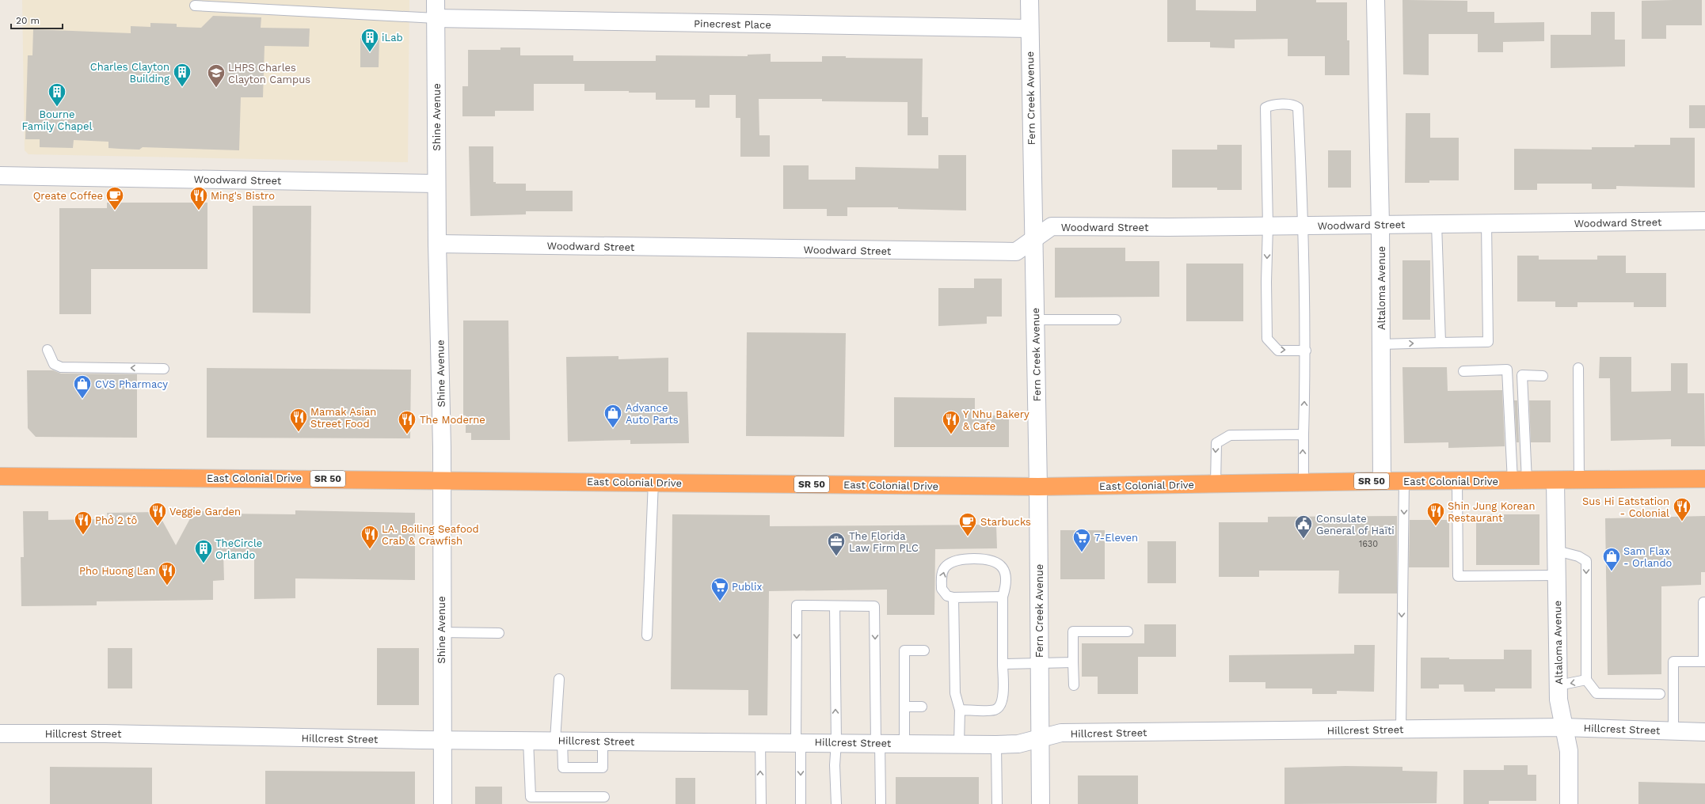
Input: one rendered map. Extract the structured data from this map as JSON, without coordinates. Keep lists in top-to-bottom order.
{
  "streets": {
    "highway": ["East Colonial Drive", "SR 50"],
    "street": [
      "Pinecrest Place",
      "Fern Creek Avenue",
      "Shine Avenue",
      "Woodward Street",
      "Altaloma Avenue",
      "Hillcrest Street"
    ]
  },
  "crossings": [
    ["Pinecrest Place", "Fern Creek Avenue"],
    ["Pinecrest Place", "Shine Avenue"],
    ["Fern Creek Avenue", "Woodward Street"],
    ["Fern Creek Avenue", "East Colonial Drive"],
    ["Fern Creek Avenue", "Hillcrest Street"],
    ["Shine Avenue", "Woodward Street"],
    ["Shine Avenue", "East Colonial Drive"],
    ["Shine Avenue", "Hillcrest Street"],
    ["Woodward Street", "Altaloma Avenue"],
    ["Altaloma Avenue", "East Colonial Drive"],
    ["Altaloma Avenue", "Hillcrest Street"]
  ],
  "places": {
    "building": [
      "iLab",
      "Charles Clayton Building",
      "Bourne Family Chapel",
      "TheCircle Orlando"
    ],
    "school or university": ["LHPS Charles Clayton Campus"],
    "cafe": ["Qreate Coffee", "Starbucks"],
    "restaurant": [
      "Ming's Bistro",
      "Mamak Asian Street Food",
      "The Moderne",
      "Y Nhu Bakery & Cafe",
      "Sus Hi Eatstation - Colonial",
      "Veggie Garden",
      "Shin Jung Korean Restaurant",
      "Phở 2 tô",
      "LA. Boiling Seafood Crab & Crawfish",
      "Pho Huong Lan"
    ],
    "shop": ["CVS Pharmacy", "Advance Auto Parts", "Sam Flax - Orlando"],
    "public building": ["Consulate General of Haïti"],
    "supermarket": ["7-Eleven", "Publix"],
    "office": ["The Florida Law Firm PLC"]
  },
  "house_numbers": ["1630"],
  "scale_bar": "20 m"
}
